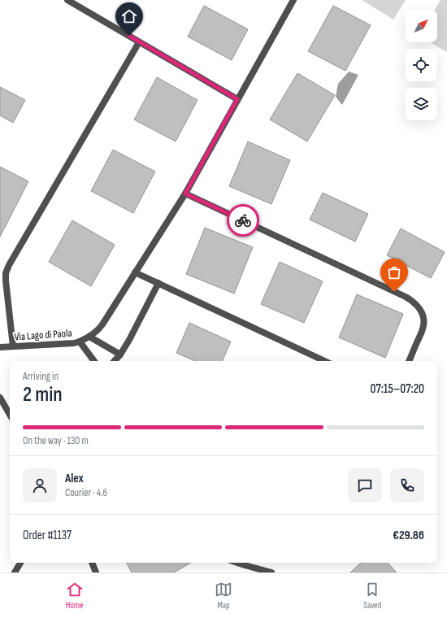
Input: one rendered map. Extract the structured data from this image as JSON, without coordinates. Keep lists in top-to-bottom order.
{
  "streets": {
    "street": ["Via Lago di Paola"]
  },
  "north": "top right",
  "page": {
    "heading": ["2 min", "Arriving in", "07:15–07:20"],
    "panel": [
      "Alex",
      "Courier · 4.6",
      "Order #1137",
      "€29.86"
    ],
    "bar": "On the way · 130 m",
    "tabs": ["Home", "Map", "Saved"]
  }
}
